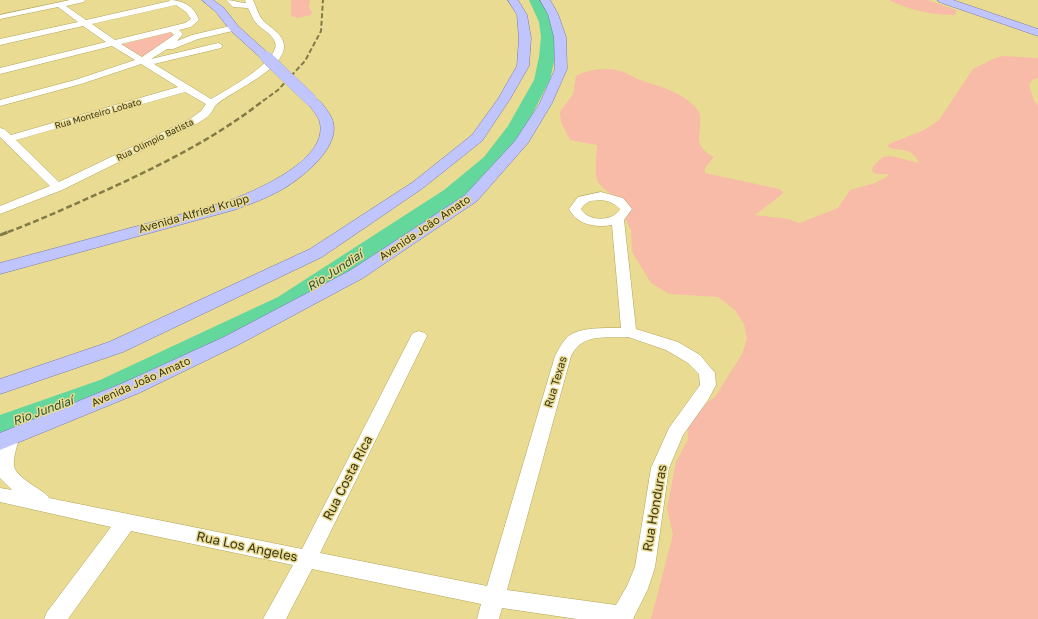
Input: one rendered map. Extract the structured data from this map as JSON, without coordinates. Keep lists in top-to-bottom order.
{
  "streets": {
    "main road": ["Avenida Alfried Krupp", "Avenida João Amato"],
    "street": [
      "Rua Monteiro Lobato",
      "Rua Olimpio Batista",
      "Rua Texas",
      "Rua Costa Rica",
      "Rua Honduras",
      "Rua Los Angeles"
    ]
  },
  "crossings": [
    ["Rua Texas", "Rua Honduras"],
    ["Rua Texas", "Rua Los Angeles"],
    ["Rua Costa Rica", "Rua Los Angeles"],
    ["Rua Honduras", "Rua Los Angeles"]
  ],
  "water": ["Rio Jundiaí"]
}
